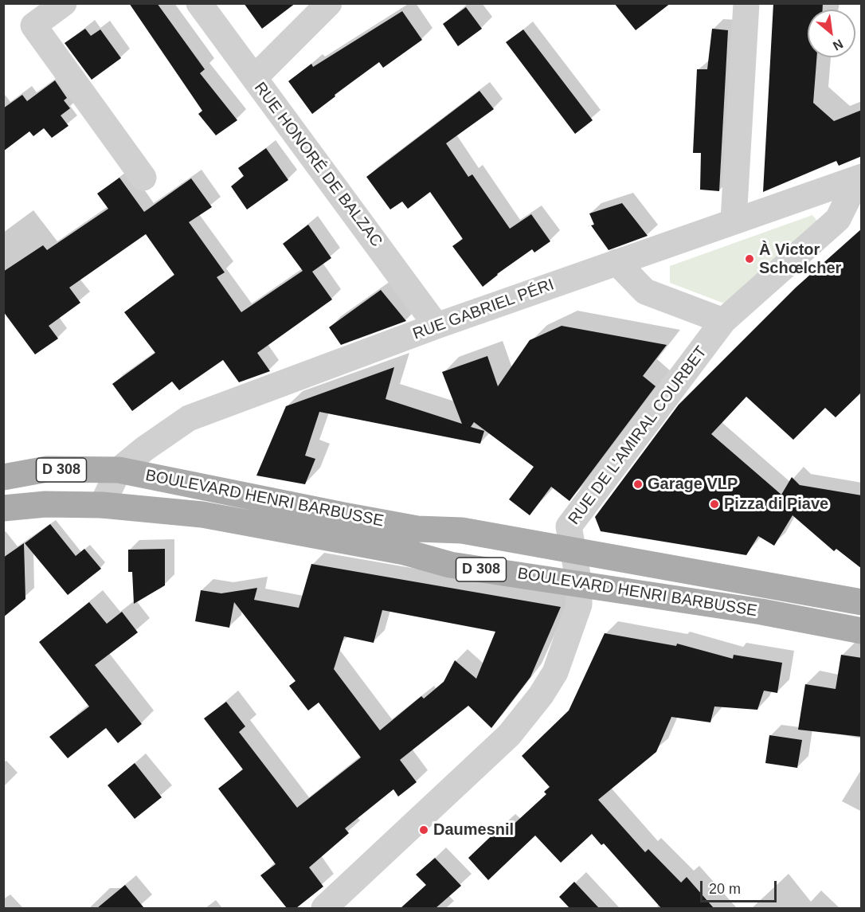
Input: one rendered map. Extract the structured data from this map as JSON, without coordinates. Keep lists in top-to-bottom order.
{
  "streets": {
    "main road": ["D 308", "BOULEVARD HENRI BARBUSSE"],
    "street": ["RUE HONORÉ DE BALZAC", "RUE GABRIEL PÉRI", "RUE DE L'AMIRAL COURBET"]
  },
  "crossings": [
    ["RUE HONORÉ DE BALZAC", "RUE GABRIEL PÉRI"],
    ["RUE GABRIEL PÉRI", "RUE DE L'AMIRAL COURBET"],
    ["RUE GABRIEL PÉRI", "D 308"],
    ["RUE GABRIEL PÉRI", "BOULEVARD HENRI BARBUSSE"],
    ["RUE DE L'AMIRAL COURBET", "BOULEVARD HENRI BARBUSSE"],
    ["D 308", "BOULEVARD HENRI BARBUSSE"]
  ],
  "places": [
    "À Victor Schœlcher",
    "Garage VLP",
    "Pizza di Piave",
    "Daumesnil"
  ],
  "scale_bar": "20 m",
  "north": "bottom right"
}
